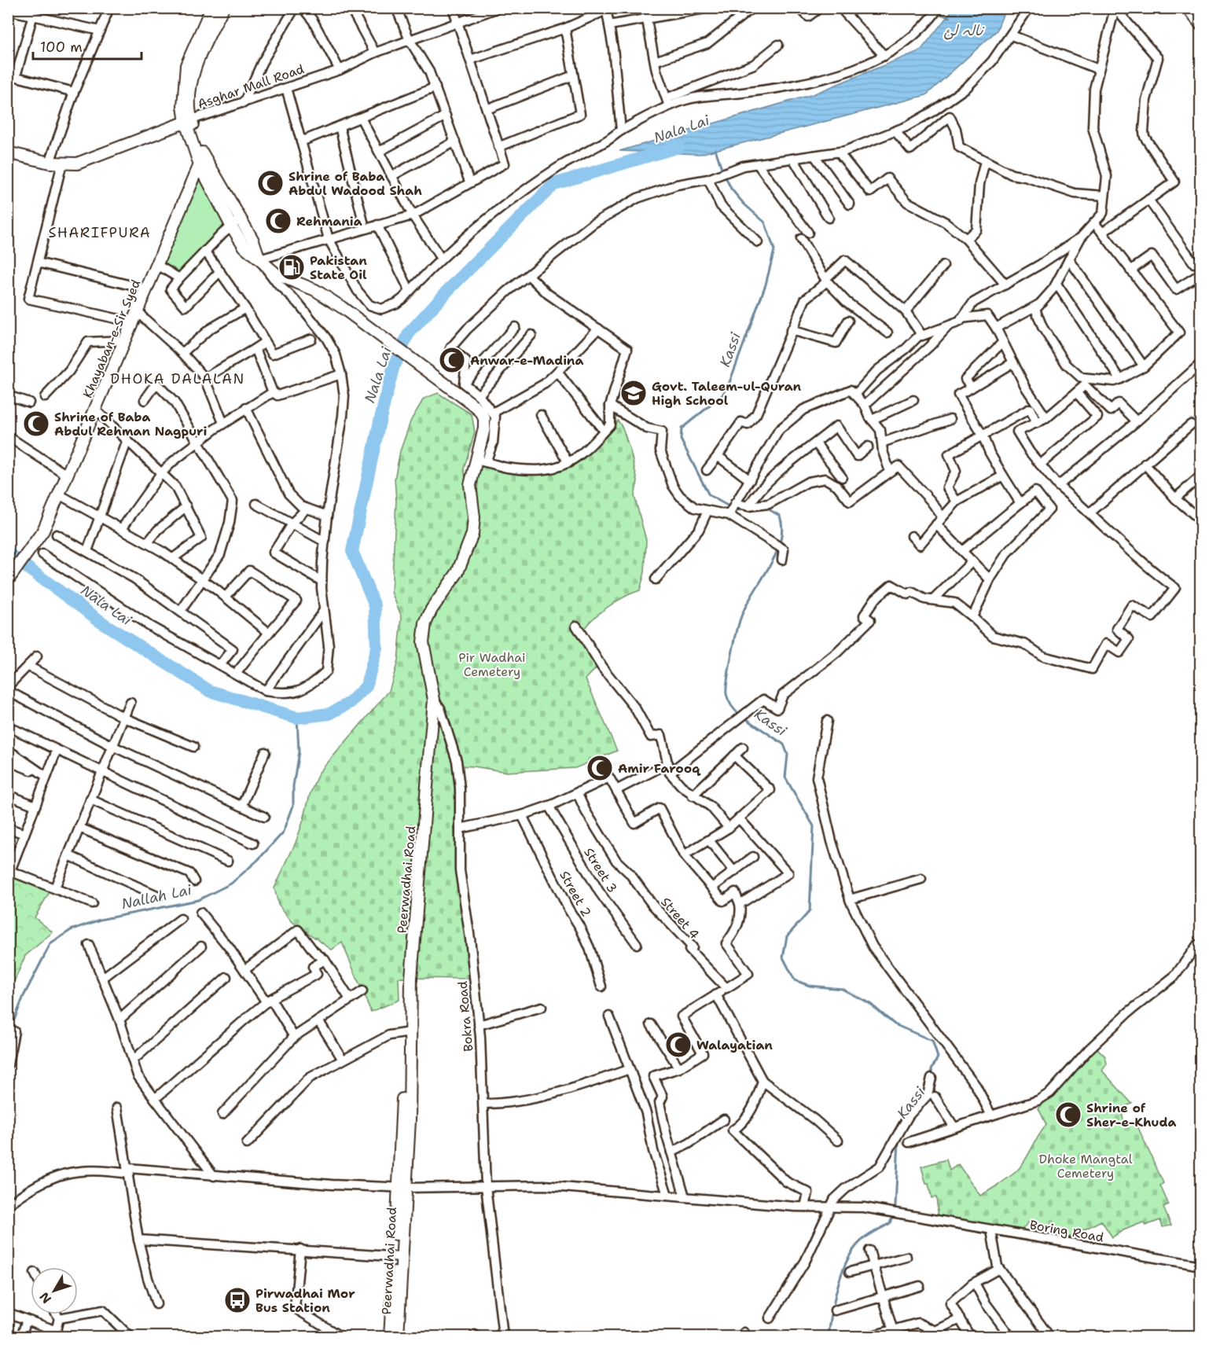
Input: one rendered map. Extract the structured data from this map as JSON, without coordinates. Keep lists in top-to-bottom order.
{
  "streets": {
    "main road": ["Asghar Mall Road", "Khayaban-e-Sir Syed", "Peerwadhai Road"],
    "street": [
      "Street 3",
      "Street 2",
      "Street 4",
      "Bokra Road",
      "Boring Road"
    ]
  },
  "crossings": [
    ["Asghar Mall Road", "Peerwadhai Road"],
    ["Khayaban-e-Sir Syed", "Peerwadhai Road"],
    ["Peerwadhai Road", "Bokra Road"],
    ["Peerwadhai Road", "Boring Road"],
    ["Bokra Road", "Boring Road"]
  ],
  "districts": ["SHARIFPURA", "DHOKA DALALAN"],
  "water": [
    "نالہ لئ",
    "Nala Lai",
    "Kassi",
    "Nallah Lai"
  ],
  "parks": ["Pir Wadhai Cemetery", "Dhoke Mangtal Cemetery"],
  "places": {
    "mosque": [
      "Shrine of Baba Abdul Wadood Shah",
      "Rehmania",
      "Anwar-e-Madina",
      "Shrine of Baba Abdul Rehman Nagpuri",
      "Amir Farooq",
      "Walayatian",
      "Shrine of Sher-e-Khuda"
    ],
    "fuel station": ["Pakistan State Oil"],
    "school or university": ["Govt. Taleem-ul-Quran High School"],
    "bus stop": ["Pirwadhai Mor Bus Station"]
  },
  "scale_bar": "100 m",
  "north": "bottom left"
}
